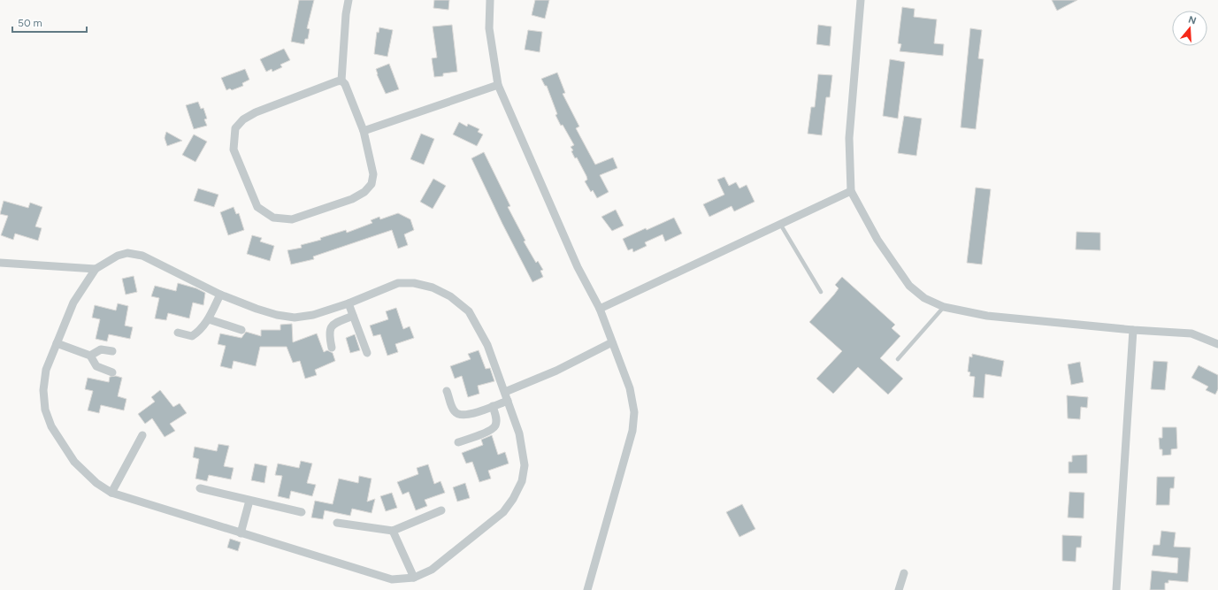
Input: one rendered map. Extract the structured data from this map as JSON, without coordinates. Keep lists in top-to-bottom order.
{
  "scale_bar": "50 m",
  "north": "top"
}
